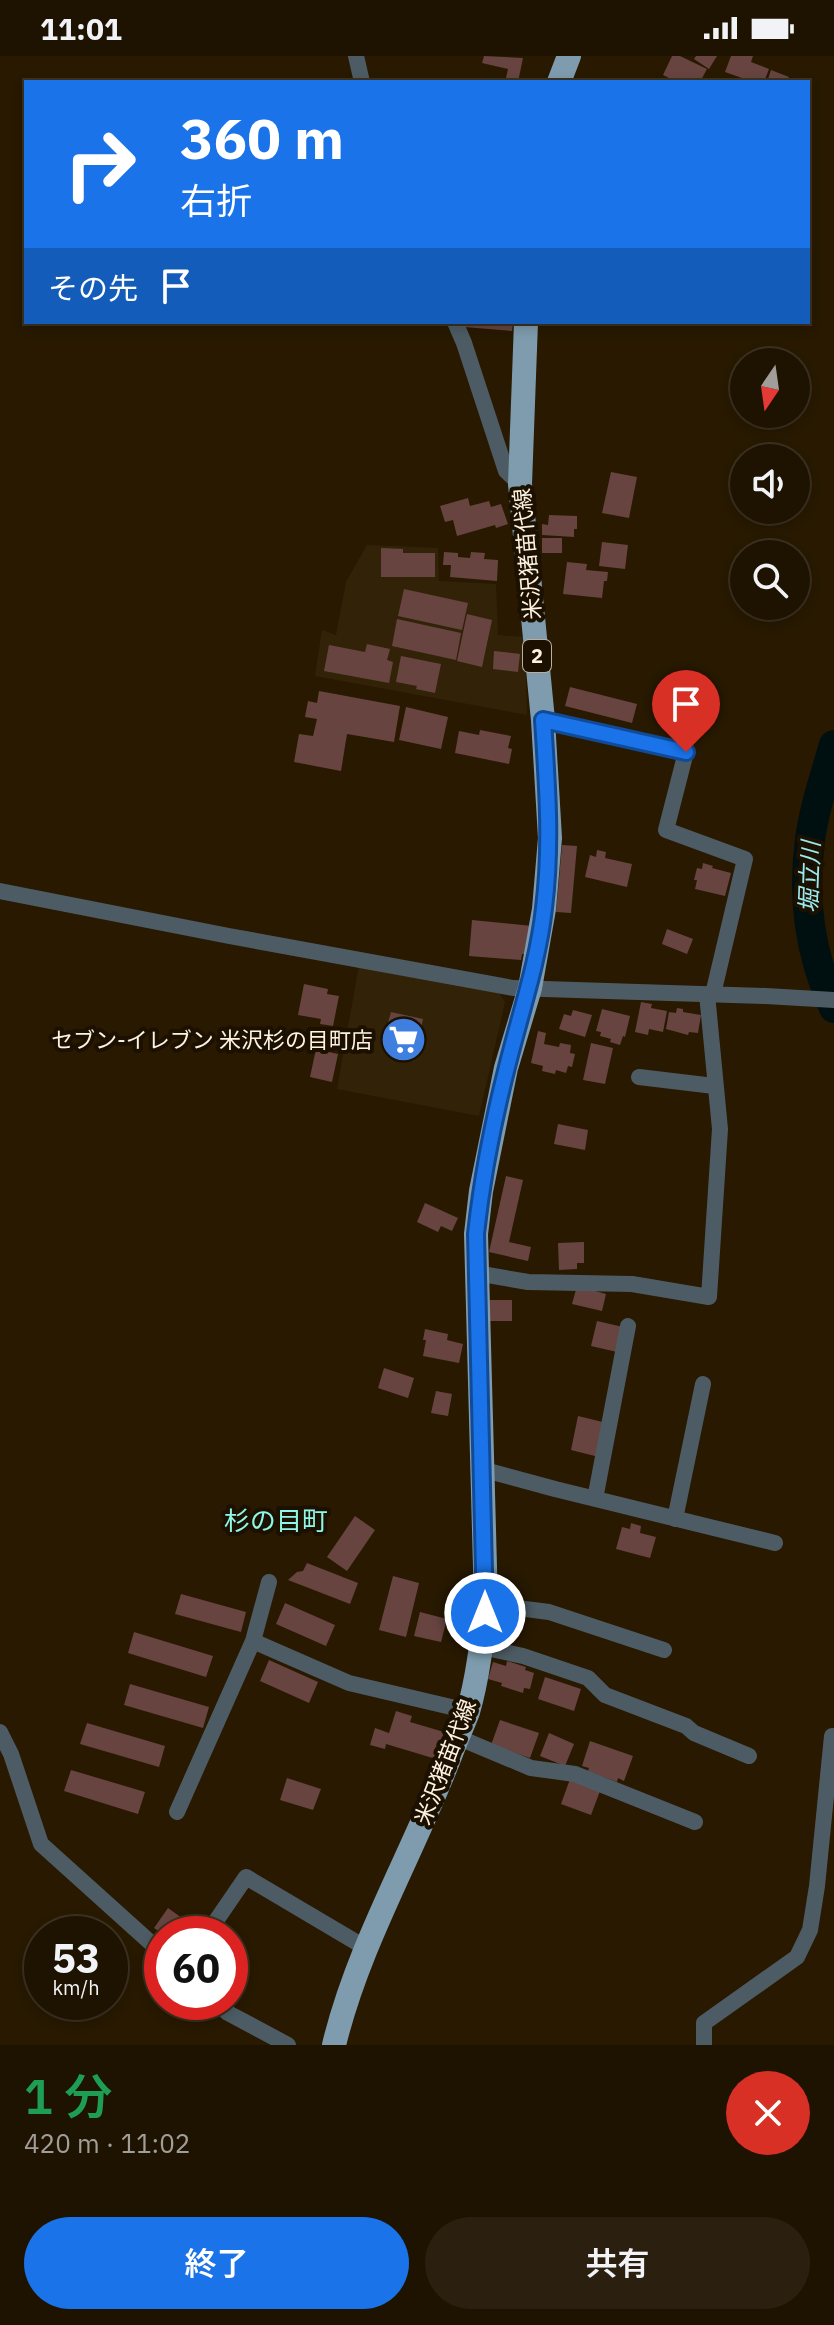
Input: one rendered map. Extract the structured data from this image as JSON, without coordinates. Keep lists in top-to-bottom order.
{
  "streets": {
    "main road": ["米沢猪苗代線", "2"]
  },
  "districts": ["杉の目町"],
  "water": ["堀立川"],
  "places": {
    "supermarket": ["セブン-イレブン 米沢杉の目町店"]
  },
  "north": "bottom",
  "page": {
    "status": "11:01",
    "turn": ["360 m", "右折"],
    "then": "その先",
    "speed": "53 km/h",
    "limit": "60",
    "heading": ["1 分", "420 m · 11:02"],
    "buttons": ["終了", "共有"]
  }
}
